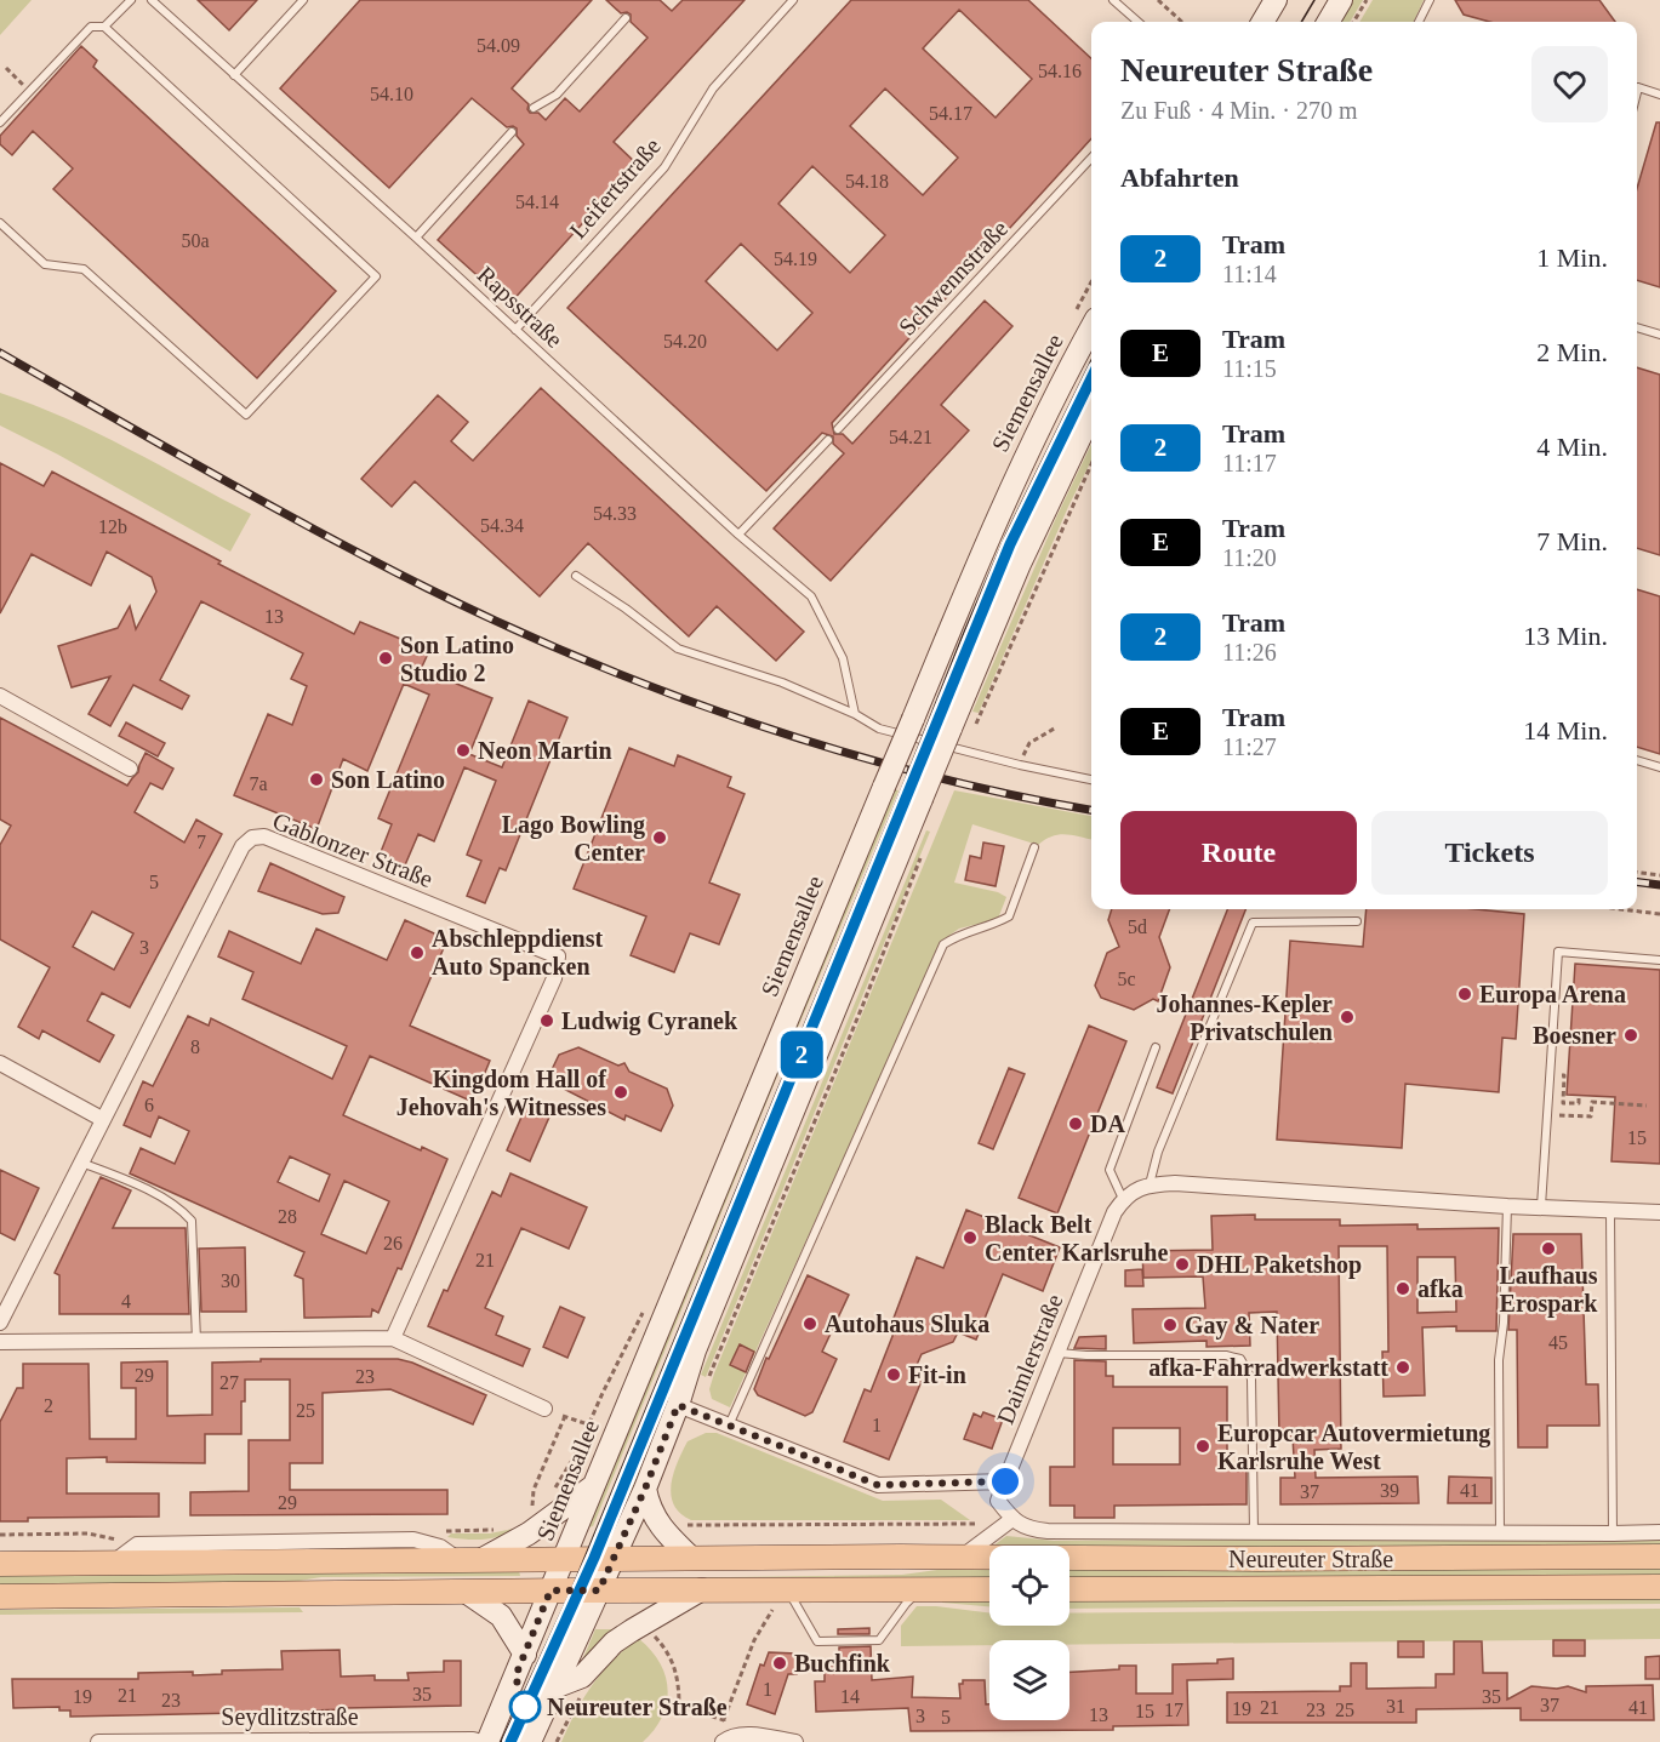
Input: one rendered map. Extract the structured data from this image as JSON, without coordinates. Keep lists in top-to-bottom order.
{
  "streets": {
    "main road": ["Siemensallee", "Neureuter Straße"],
    "street": ["Gablonzer Straße", "Daimlerstraße", "Seydlitzstraße"],
    "lane": ["Leifertstraße", "Schwennstraße", "Rapsstraße"]
  },
  "crossings": [
    ["Leifertstraße", "Rapsstraße"],
    ["Siemensallee", "Neureuter Straße"]
  ],
  "places": [
    "Son Latino Studio 2",
    "Neon Martin",
    "Son Latino",
    "Lago Bowling Center",
    "Abschleppdienst Auto Spancken",
    "Europa Arena",
    "Johannes-Kepler Privatschulen",
    "Ludwig Cyranek",
    "Boesner",
    "Kingdom Hall of Jehovah's Witnesses",
    "DA",
    "Black Belt Center Karlsruhe",
    "Laufhaus Erospark",
    "DHL Paketshop",
    "afka",
    "Autohaus Sluka",
    "Gay & Nater",
    "afka-Fahrradwerkstatt",
    "Fit-in",
    "Europcar Autovermietung Karlsruhe West",
    "Buchfink",
    "Neureuter Straße"
  ],
  "lines": ["tram line 2"],
  "house_numbers": [
    "54.09",
    "54.16",
    "54.10",
    "54.17",
    "54.18",
    "54.14",
    "50a",
    "54.19",
    "54.20",
    "54.21",
    "54.33",
    "54.34",
    "12b",
    "13",
    "7a",
    "7",
    "5",
    "5d",
    "3",
    "5c",
    "8",
    "6",
    "15",
    "28",
    "26",
    "21",
    "30",
    "4",
    "45",
    "29",
    "23",
    "27",
    "2",
    "25",
    "1",
    "39",
    "41",
    "37",
    "29",
    "1",
    "35",
    "21",
    "19",
    "14",
    "35",
    "23",
    "37",
    "31",
    "21",
    "41",
    "19",
    "17",
    "23",
    "25",
    "15",
    "13",
    "3",
    "5"
  ],
  "page": {
    "on_map": "2",
    "heading": [
      ["Neureuter Straße", "Zu Fuß · 4 Min. · 270 m"],
      "Abfahrten"
    ],
    "list": [
      {
        "mark": "2",
        "name": "Tram",
        "note": "11:14",
        "value": "1 Min."
      },
      {
        "mark": "E",
        "name": "Tram",
        "note": "11:15",
        "value": "2 Min."
      },
      {
        "mark": "2",
        "name": "Tram",
        "note": "11:17",
        "value": "4 Min."
      },
      {
        "mark": "E",
        "name": "Tram",
        "note": "11:20",
        "value": "7 Min."
      },
      {
        "mark": "2",
        "name": "Tram",
        "note": "11:26",
        "value": "13 Min."
      },
      {
        "mark": "E",
        "name": "Tram",
        "note": "11:27",
        "value": "14 Min."
      }
    ],
    "buttons": ["Route", "Tickets"]
  }
}
